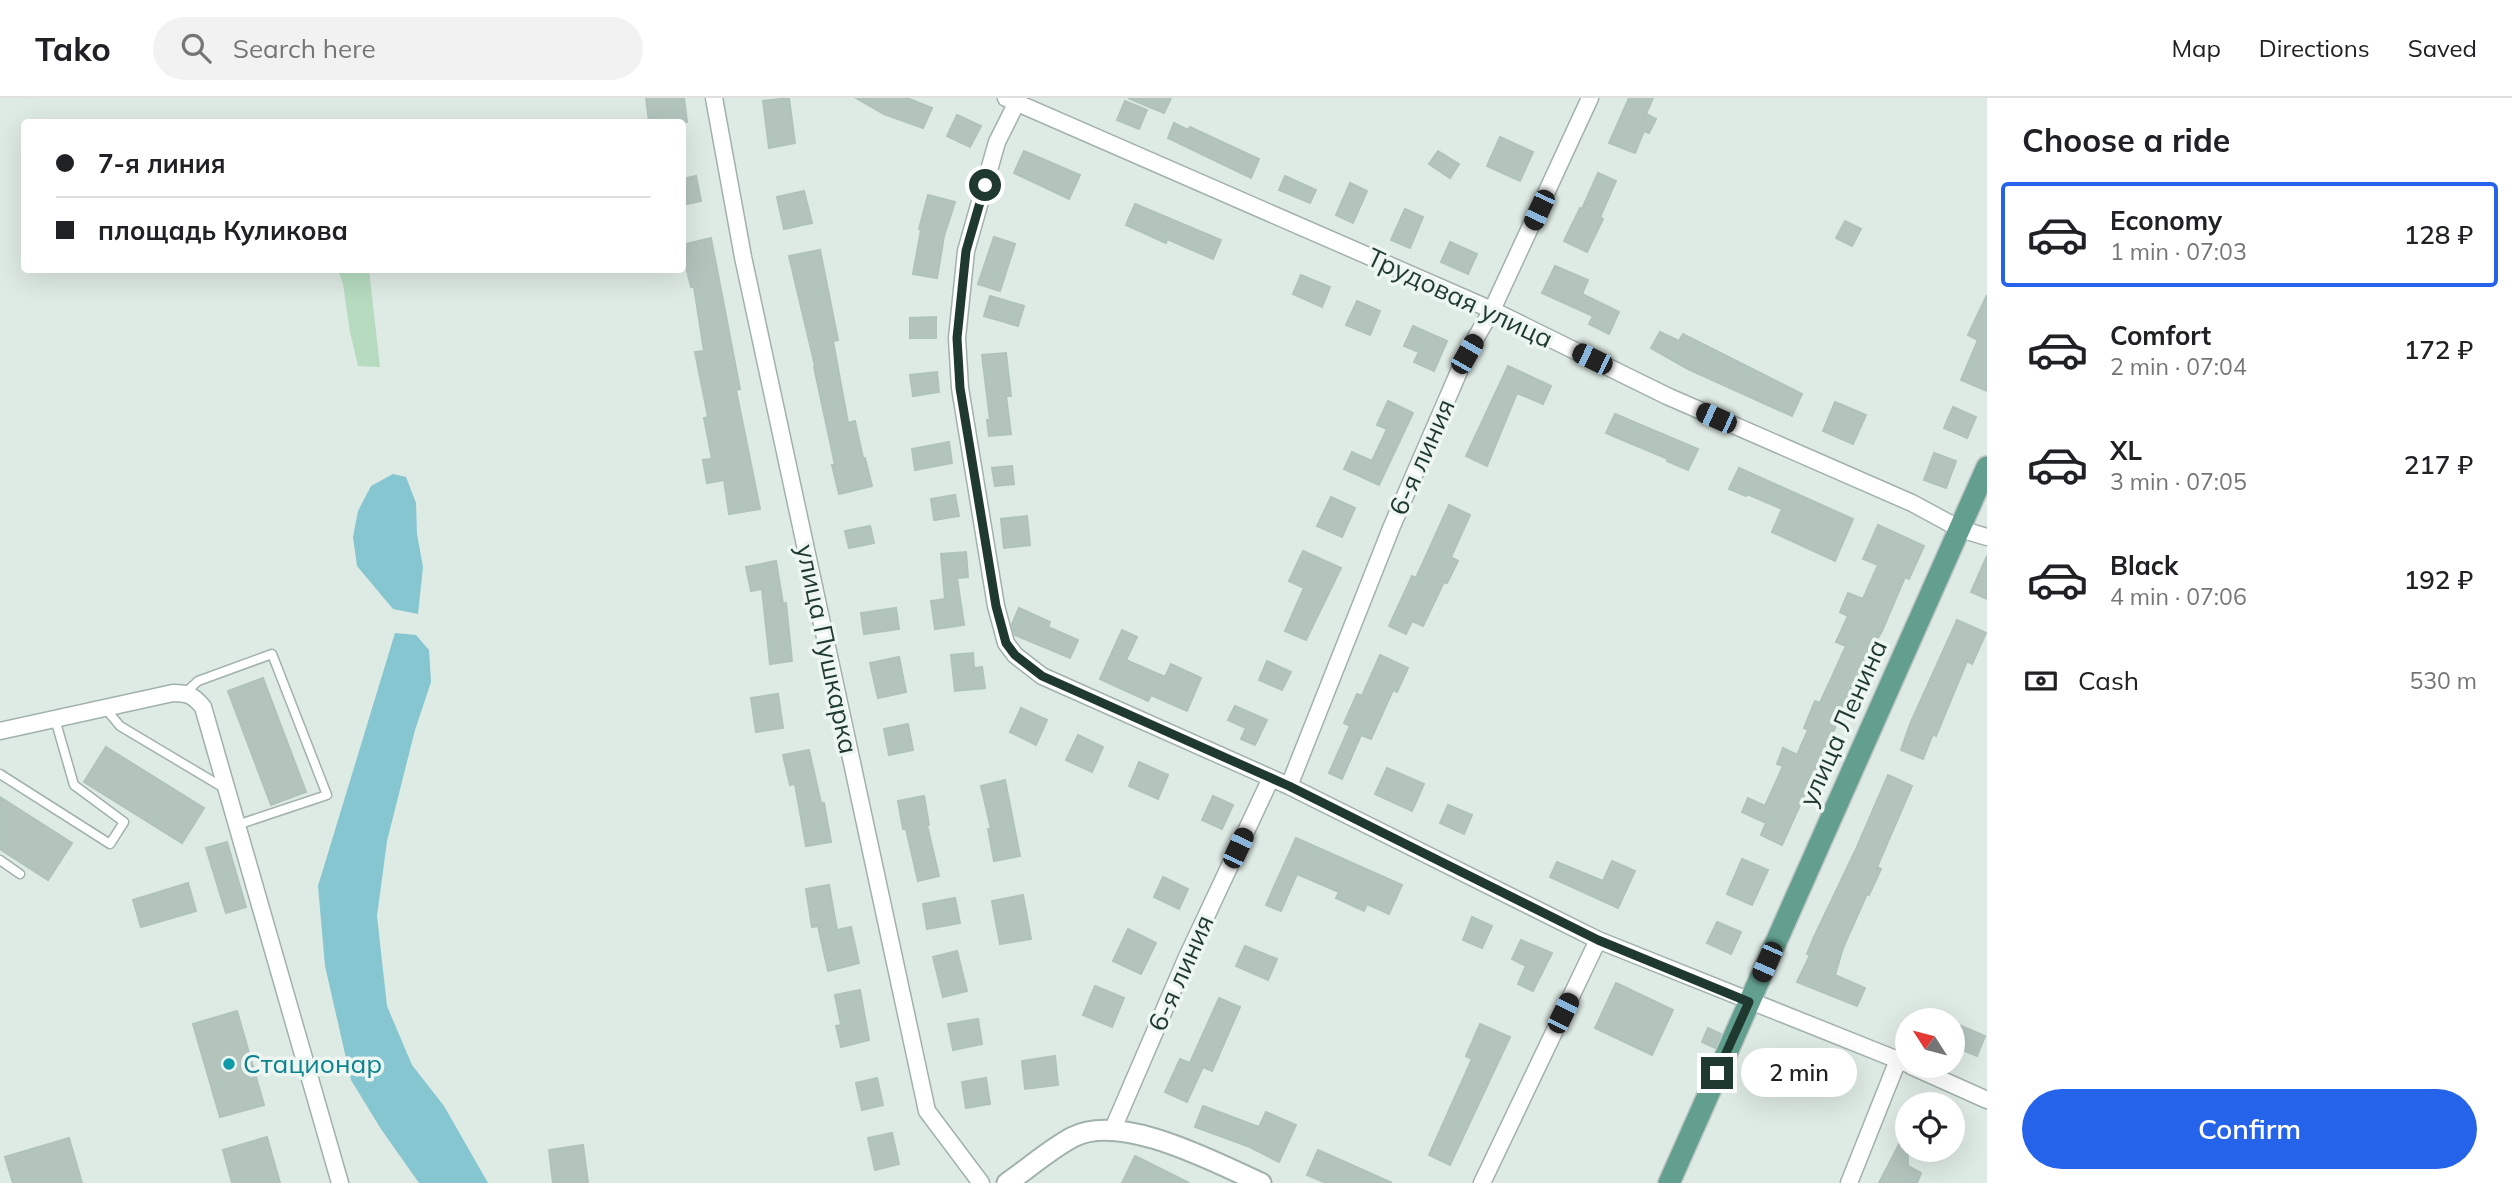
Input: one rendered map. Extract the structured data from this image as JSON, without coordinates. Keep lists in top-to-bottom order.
{
  "streets": {
    "main road": ["улица Ленина"],
    "street": ["Трудовая улица", "6-я линия", "улица Пушкарка"]
  },
  "crossings": [
    ["Трудовая улица", "6-я линия"],
    ["Трудовая улица", "улица Ленина"]
  ],
  "places": ["Стационар"],
  "north": "top left",
  "page": {
    "header": "Tako",
    "search": "Search here",
    "nav": ["Map", "Directions", "Saved"],
    "heading": "Choose a ride",
    "banner": ["7-я линия", "площадь Куликова"],
    "list": [
      {
        "name": "Economy",
        "note": "1 min · 07:03",
        "value": "128 ₽"
      },
      {
        "name": "Comfort",
        "note": "2 min · 07:04",
        "value": "172 ₽"
      },
      {
        "name": "XL",
        "note": "3 min · 07:05",
        "value": "217 ₽"
      },
      {
        "name": "Black",
        "note": "4 min · 07:06",
        "value": "192 ₽"
      }
    ],
    "pay": ["Cash", "530 m"],
    "bubble": "2 min",
    "buttons": "Confirm"
  }
}
